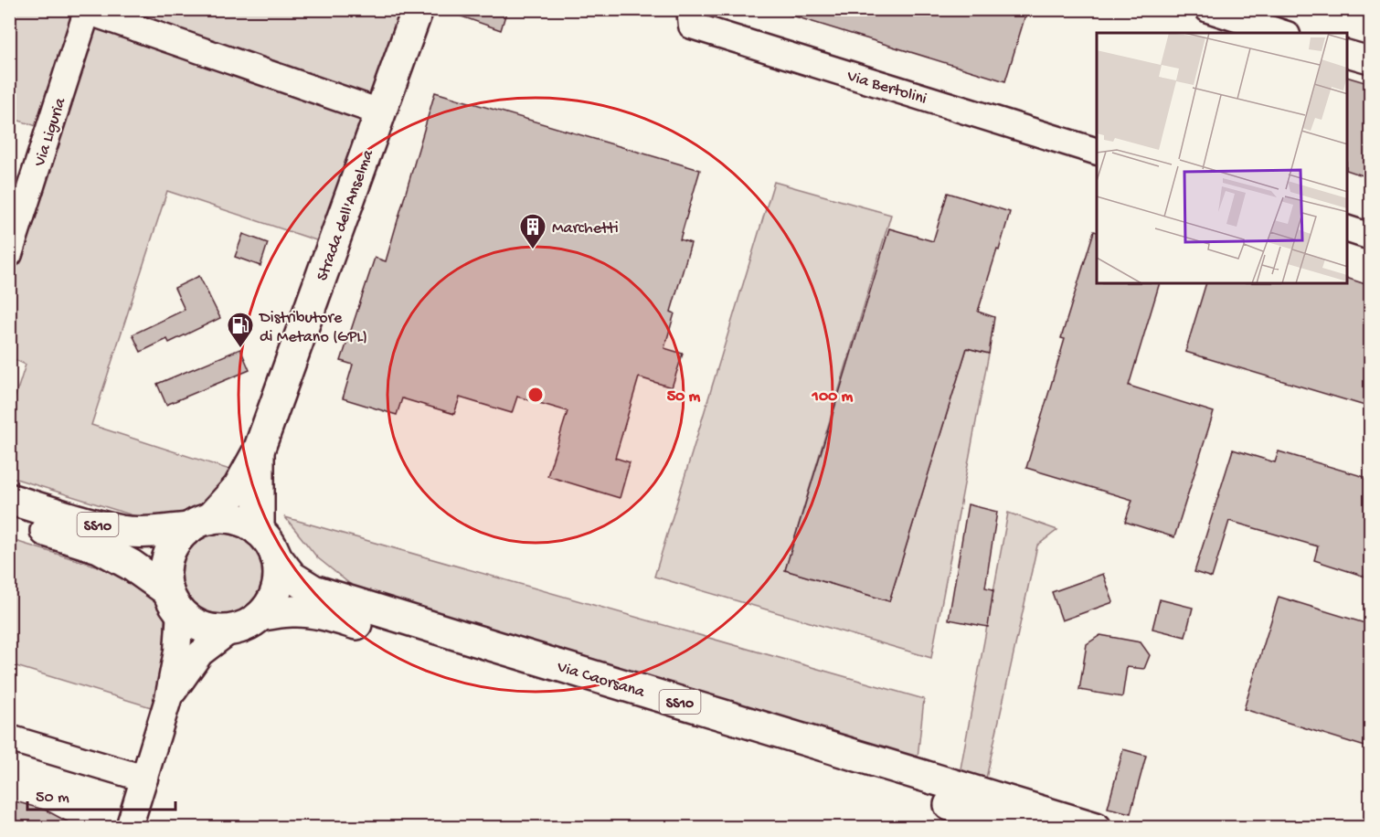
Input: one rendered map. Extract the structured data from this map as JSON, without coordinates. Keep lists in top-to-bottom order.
{
  "streets": {
    "main road": ["Strada dell'Anselma", "SS10", "Via Caorsana"],
    "street": ["Via Bertolini", "Via Liguria"]
  },
  "crossings": [
    ["Strada dell'Anselma", "SS10"],
    ["Strada dell'Anselma", "Via Caorsana"],
    ["SS10", "Via Caorsana"]
  ],
  "places": {
    "building": ["Marchetti"],
    "fuel station": ["Distributore di Metano (GPL)"]
  },
  "scale_bar": "50 m",
  "rings": ["50 m", "100 m"]
}
